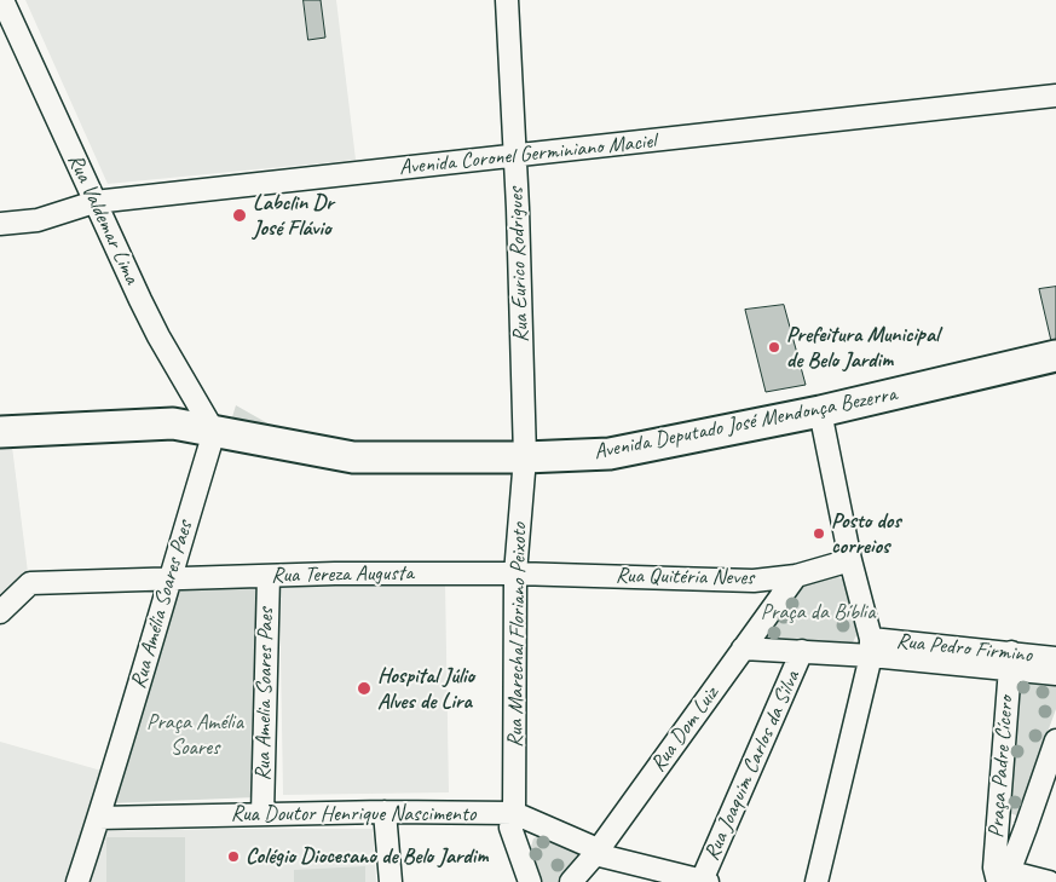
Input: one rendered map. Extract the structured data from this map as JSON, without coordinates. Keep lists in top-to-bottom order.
{
  "streets": {
    "street": [
      "Avenida Coronel Germiniano Maciel",
      "Rua Valdemar Lima",
      "Rua Eurico Rodrigues",
      "Avenida Deputado José Mendonça Bezerra",
      "Rua Tereza Augusta",
      "Rua Quitéria Neves",
      "Rua Amélia Soares Paes",
      "Rua Marechal Floriano Peixoto",
      "Rua Pedro Firmino",
      "Rua Amelia Soares Paes",
      "Rua Dom Luiz",
      "Rua Joaquim Carlos da Silva",
      "Praça Padre Cícero",
      "Rua Doutor Henrique Nascimento"
    ]
  },
  "crossings": [
    ["Avenida Coronel Germiniano Maciel", "Rua Valdemar Lima"],
    ["Avenida Coronel Germiniano Maciel", "Rua Eurico Rodrigues"],
    ["Rua Valdemar Lima", "Avenida Deputado José Mendonça Bezerra"],
    ["Rua Valdemar Lima", "Rua Amélia Soares Paes"],
    ["Rua Eurico Rodrigues", "Avenida Deputado José Mendonça Bezerra"],
    ["Rua Eurico Rodrigues", "Rua Marechal Floriano Peixoto"],
    ["Avenida Deputado José Mendonça Bezerra", "Rua Amélia Soares Paes"],
    ["Avenida Deputado José Mendonça Bezerra", "Rua Marechal Floriano Peixoto"],
    ["Rua Tereza Augusta", "Rua Quitéria Neves"],
    ["Rua Tereza Augusta", "Rua Amélia Soares Paes"],
    ["Rua Tereza Augusta", "Rua Marechal Floriano Peixoto"],
    ["Rua Tereza Augusta", "Rua Amelia Soares Paes"],
    ["Rua Quitéria Neves", "Rua Marechal Floriano Peixoto"],
    ["Rua Quitéria Neves", "Rua Dom Luiz"],
    ["Rua Amélia Soares Paes", "Rua Doutor Henrique Nascimento"],
    ["Rua Marechal Floriano Peixoto", "Rua Doutor Henrique Nascimento"],
    ["Rua Pedro Firmino", "Rua Dom Luiz"],
    ["Rua Pedro Firmino", "Rua Joaquim Carlos da Silva"],
    ["Rua Pedro Firmino", "Praça Padre Cícero"],
    ["Rua Amelia Soares Paes", "Rua Doutor Henrique Nascimento"],
    ["Rua Dom Luiz", "Rua Doutor Henrique Nascimento"]
  ],
  "parks": ["Praça da Bíblia", "Praça Amélia Soares"],
  "places": [
    "Labclin Dr José Flávio",
    "Prefeitura Municipal de Belo Jardim",
    "Posto dos correios",
    "Hospital Júlio Alves de Lira",
    "Colégio Diocesano de Belo Jardim"
  ]
}
